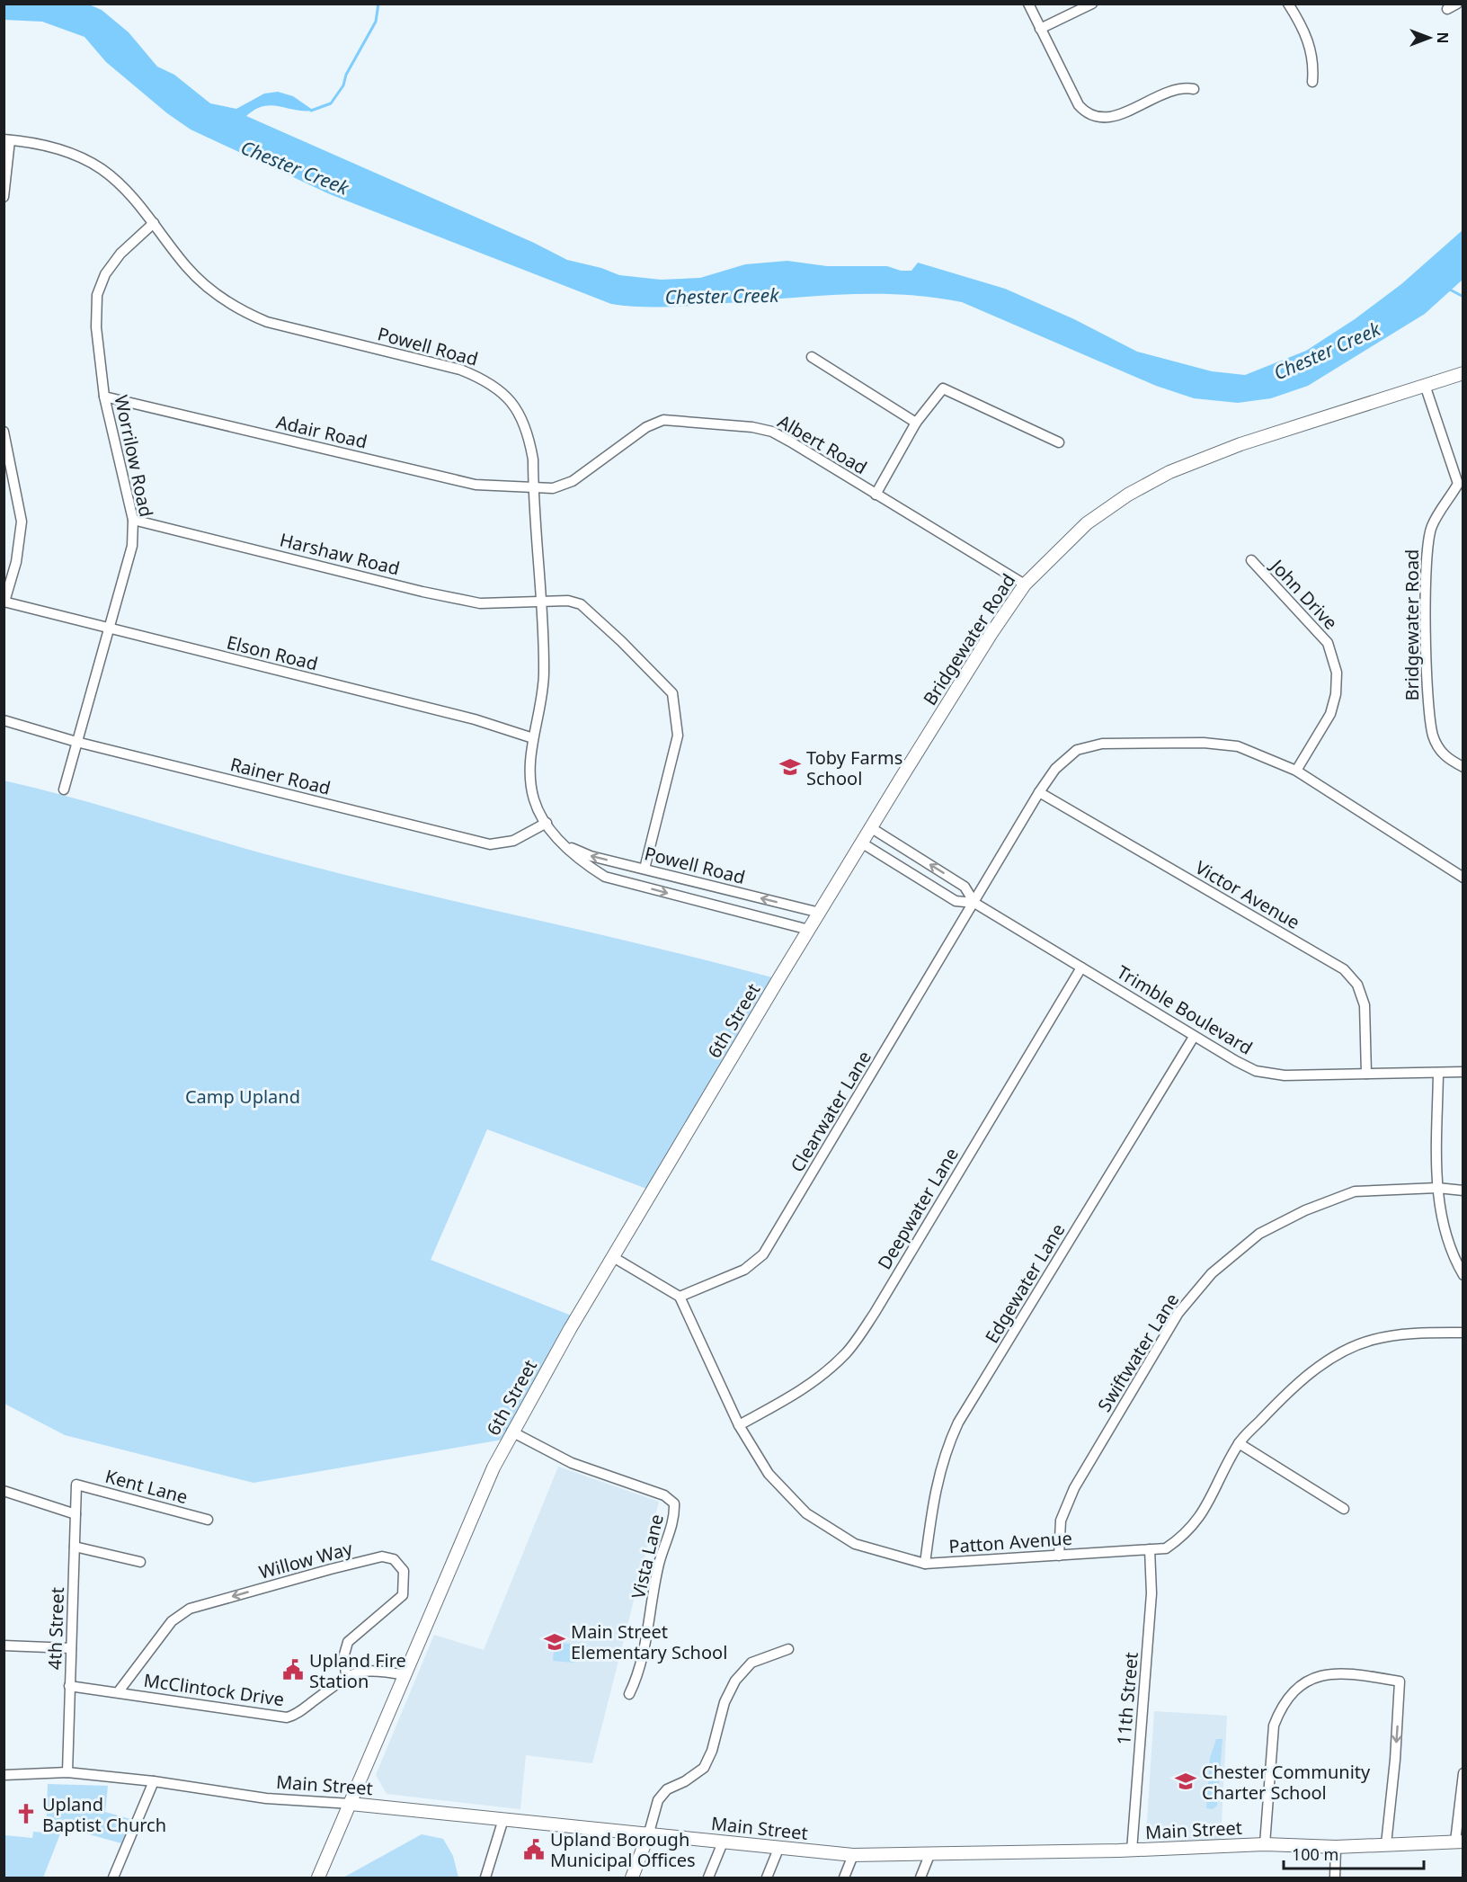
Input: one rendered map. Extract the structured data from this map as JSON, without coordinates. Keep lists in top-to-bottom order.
{
  "streets": {
    "street": [
      "Powell Road",
      "Adair Road",
      "Albert Road",
      "Worrilow Road",
      "Harshaw Road",
      "John Drive",
      "Bridgewater Road",
      "Elson Road",
      "Rainer Road",
      "Victor Avenue",
      "Trimble Boulevard",
      "6th Street",
      "Clearwater Lane",
      "Deepwater Lane",
      "Edgewater Lane",
      "Swiftwater Lane",
      "Kent Lane",
      "Patton Avenue",
      "Vista Lane",
      "Willow Way",
      "4th Street",
      "McClintock Drive",
      "11th Street",
      "Main Street"
    ]
  },
  "crossings": [
    ["Powell Road", "Adair Road"],
    ["Powell Road", "Albert Road"],
    ["Powell Road", "Worrilow Road"],
    ["Powell Road", "Harshaw Road"],
    ["Powell Road", "Bridgewater Road"],
    ["Powell Road", "Elson Road"],
    ["Powell Road", "Rainer Road"],
    ["Adair Road", "Albert Road"],
    ["Adair Road", "Worrilow Road"],
    ["Albert Road", "Bridgewater Road"],
    ["Worrilow Road", "Harshaw Road"],
    ["Worrilow Road", "Elson Road"],
    ["Worrilow Road", "Rainer Road"],
    ["John Drive", "Clearwater Lane"],
    ["Bridgewater Road", "Trimble Boulevard"],
    ["Bridgewater Road", "6th Street"],
    ["Victor Avenue", "Trimble Boulevard"],
    ["Victor Avenue", "Clearwater Lane"],
    ["Trimble Boulevard", "Clearwater Lane"],
    ["Trimble Boulevard", "Deepwater Lane"],
    ["Trimble Boulevard", "Edgewater Lane"],
    ["6th Street", "Vista Lane"],
    ["6th Street", "McClintock Drive"],
    ["6th Street", "Main Street"],
    ["Clearwater Lane", "Patton Avenue"],
    ["Deepwater Lane", "Patton Avenue"],
    ["Edgewater Lane", "Patton Avenue"],
    ["Swiftwater Lane", "Patton Avenue"],
    ["Kent Lane", "4th Street"],
    ["Patton Avenue", "11th Street"],
    ["Willow Way", "McClintock Drive"],
    ["4th Street", "McClintock Drive"],
    ["4th Street", "Main Street"],
    ["11th Street", "Main Street"]
  ],
  "water": ["Chester Creek"],
  "parks": ["Camp Upland"],
  "places": {
    "school or university": ["Toby Farms School", "Main Street Elementary School", "Chester Community Charter School"],
    "public building": ["Upland Fire Station", "Upland Borough Municipal Offices"],
    "church": ["Upland Baptist Church"]
  },
  "scale_bar": "100 m",
  "north": "right"
}
